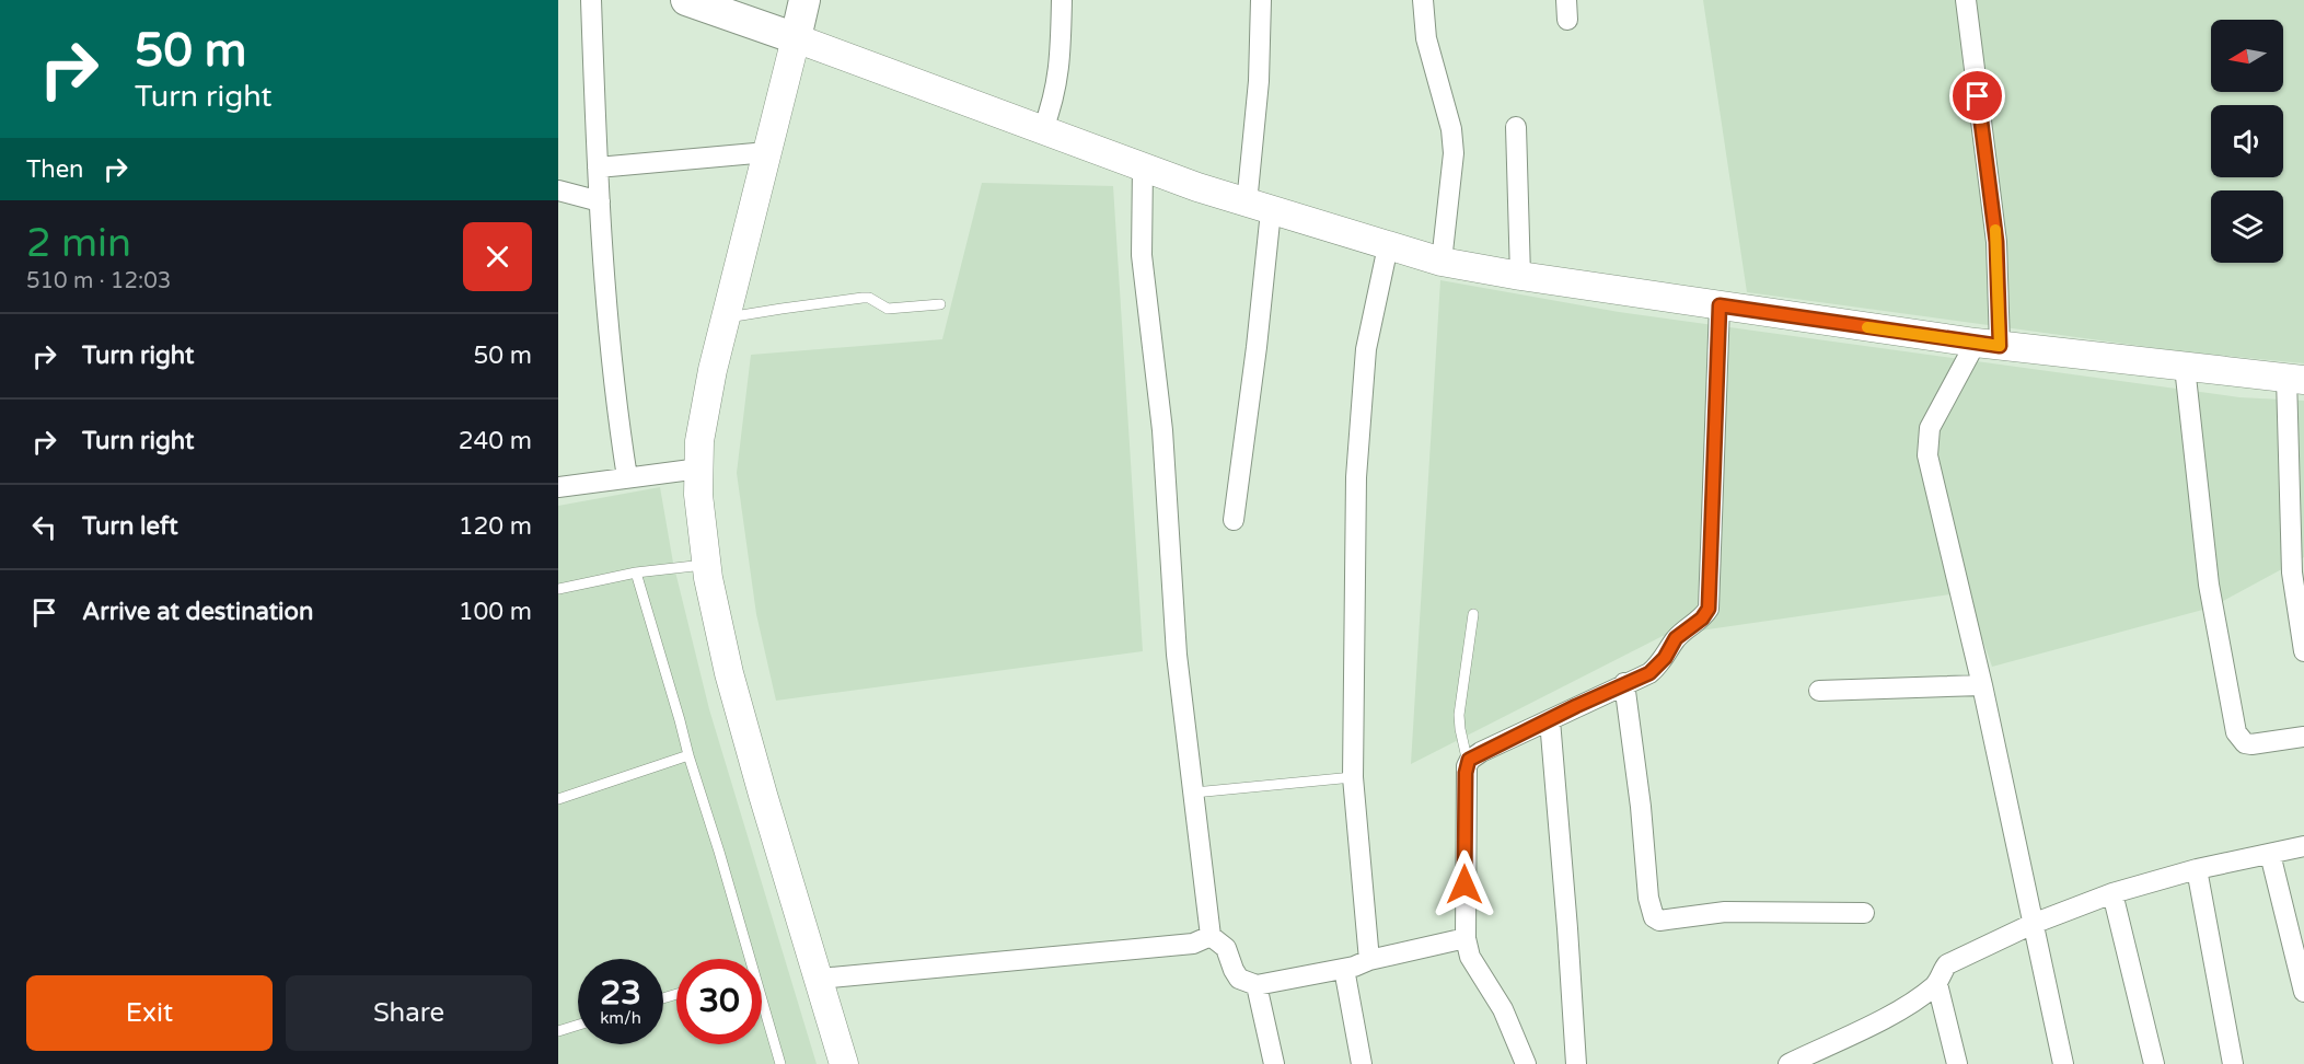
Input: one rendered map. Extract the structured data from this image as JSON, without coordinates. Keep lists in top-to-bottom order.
{
  "north": "left",
  "page": {
    "turn": ["50 m", "Turn right"],
    "then": "Then",
    "heading": ["2 min", "510 m · 12:03"],
    "list": [
      {
        "name": "Turn right",
        "value": "50 m"
      },
      {
        "name": "Turn right",
        "value": "240 m"
      },
      {
        "name": "Turn left",
        "value": "120 m"
      },
      {
        "name": "Arrive at destination",
        "value": "100 m"
      }
    ],
    "speed": "23 km/h",
    "limit": "30",
    "buttons": ["Exit", "Share"]
  }
}
